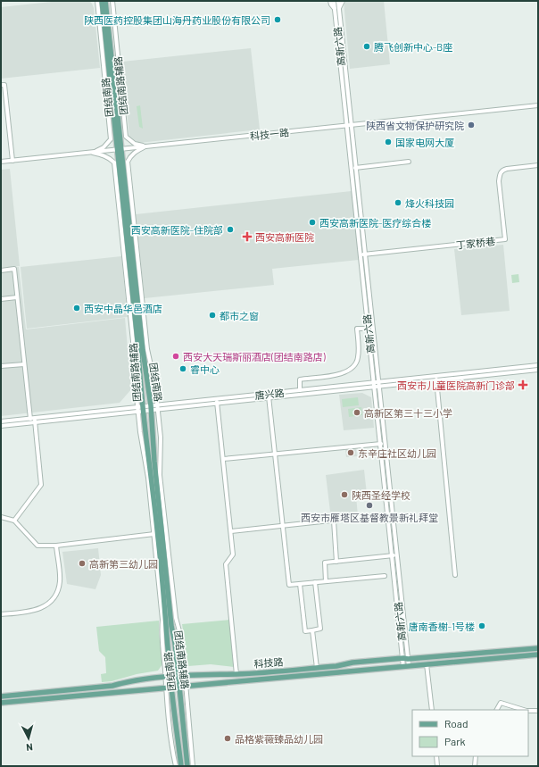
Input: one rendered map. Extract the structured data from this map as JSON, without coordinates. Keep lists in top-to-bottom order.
{
  "streets": {
    "main road": ["团结南路", "科技路"],
    "street": [
      "高新六路",
      "团结南路辅路",
      "科技一路",
      "丁家桥巷",
      "唐兴路"
    ]
  },
  "crossings": [
    ["高新六路", "科技一路"],
    ["高新六路", "丁家桥巷"],
    ["高新六路", "唐兴路"],
    ["高新六路", "科技路"],
    ["团结南路辅路", "团结南路"],
    ["团结南路辅路", "科技一路"],
    ["团结南路辅路", "唐兴路"],
    ["团结南路辅路", "科技路"],
    ["团结南路", "科技一路"],
    ["团结南路", "唐兴路"],
    ["团结南路", "科技路"]
  ],
  "places": {
    "other": [
      "陕西医药控股集团山海丹药业股份有限公司",
      "腾飞创新中心-B座",
      "陕西省文物保护研究院",
      "国家电网大厦",
      "烽火科技园",
      "西安高新医院-医疗综合楼",
      "西安高新医院-住院部",
      "西安中晶华邑酒店",
      "都市之窗",
      "西安大天瑞斯丽酒店(团结南路店)",
      "睿中心",
      "高新区第三十三小学",
      "东辛庄社区幼儿园",
      "陕西圣经学校",
      "西安市雁塔区基督教景新礼拜堂",
      "高新第三幼儿园",
      "唐南香榭-1号楼",
      "品格紫薇臻品幼儿园"
    ],
    "health": ["西安高新医院", "西安市儿童医院高新门诊部"]
  },
  "legend": ["Road", "Park"],
  "north": "bottom"
}
